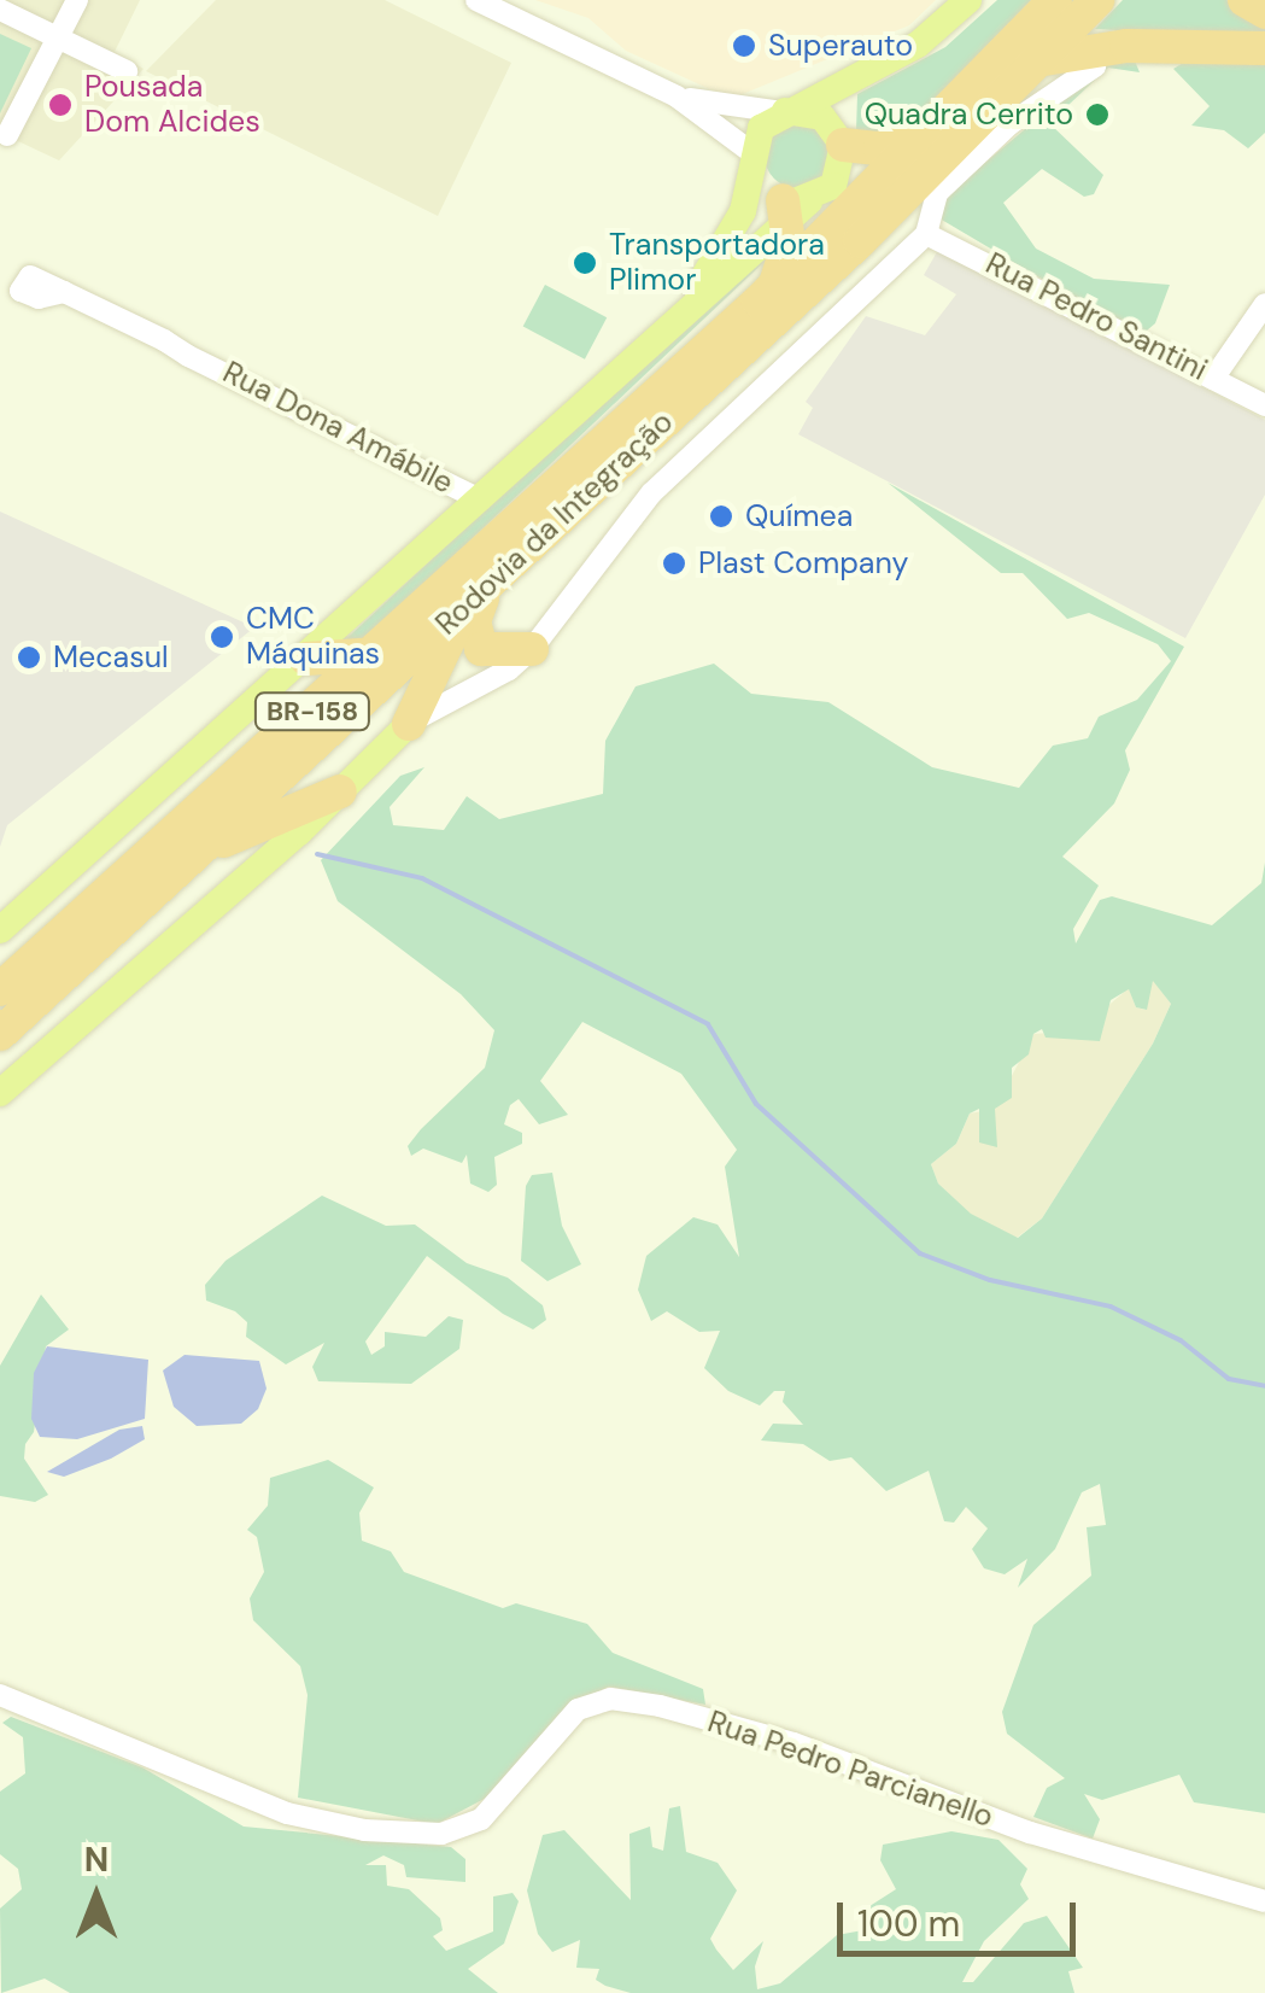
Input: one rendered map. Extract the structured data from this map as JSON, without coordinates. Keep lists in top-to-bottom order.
{
  "streets": {
    "highway": ["Rodovia da Integração", "BR-158"],
    "street": ["Rua Pedro Santini", "Rua Dona Amábile", "Rua Pedro Parcianello"]
  },
  "crossings": [
    ["Rua Pedro Santini", "BR-158"],
    ["Rua Dona Amábile", "BR-158"],
    ["Rodovia da Integração", "BR-158"]
  ],
  "places": [
    "Superauto",
    "Pousada Dom Alcides",
    "Quadra Cerrito",
    "Transportadora Plimor",
    "Químea",
    "Plast Company",
    "CMC Máquinas",
    "Mecasul"
  ],
  "scale_bar": "100 m",
  "north": "top"
}
